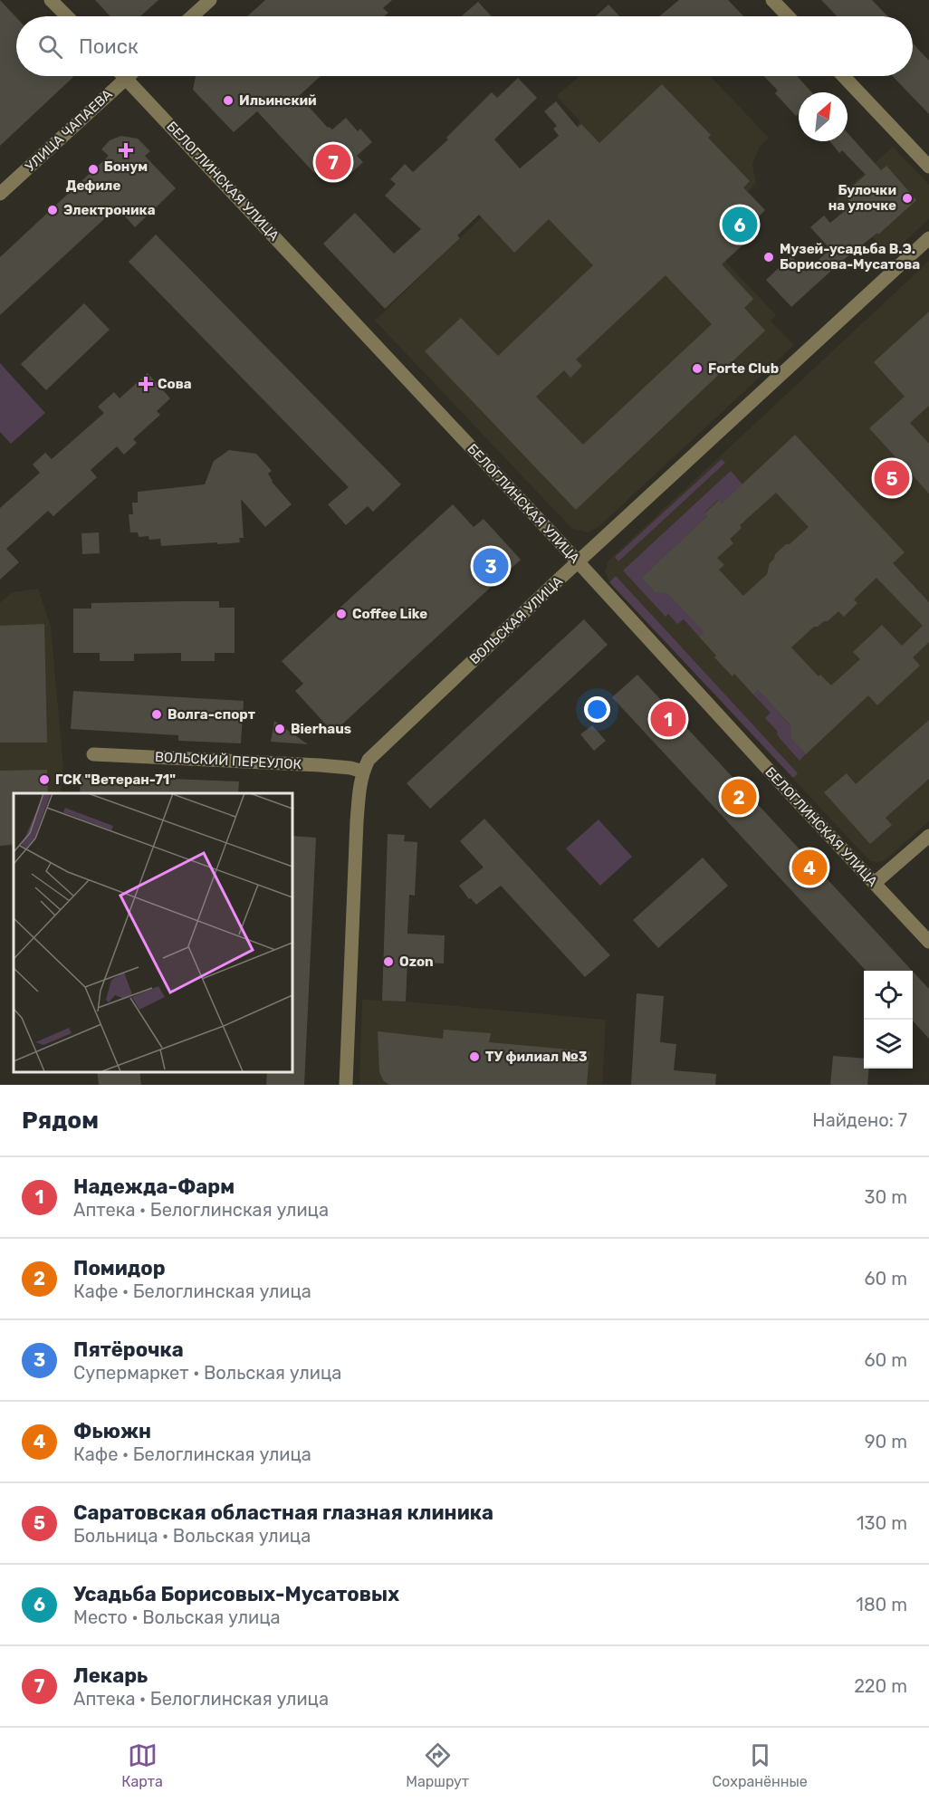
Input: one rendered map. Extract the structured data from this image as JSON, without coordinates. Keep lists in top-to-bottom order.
{
  "streets": {
    "street": [
      "УЛИЦА ЧАПАЕВА",
      "БЕЛОГЛИНСКАЯ УЛИЦА",
      "ВОЛЬСКАЯ УЛИЦА",
      "ВОЛЬСКИЙ ПЕРЕУЛОК"
    ]
  },
  "crossings": [
    ["УЛИЦА ЧАПАЕВА", "БЕЛОГЛИНСКАЯ УЛИЦА"],
    ["БЕЛОГЛИНСКАЯ УЛИЦА", "ВОЛЬСКАЯ УЛИЦА"],
    ["ВОЛЬСКАЯ УЛИЦА", "ВОЛЬСКИЙ ПЕРЕУЛОК"]
  ],
  "places": {
    "other": [
      "Ильинский",
      "Дефиле",
      "Булочки на улочке",
      "Электроника",
      "Музей-усадьба В.Э. Борисова-Мусатова",
      "Forte Club",
      "Coffee Like",
      "Волга-спорт",
      "Bierhaus",
      "ГСК \"Ветеран-71\"",
      "Ozon",
      "ТУ филиал №3"
    ],
    "health": ["Бонум", "Сова"]
  },
  "north": "top right",
  "page": {
    "search": "Поиск",
    "pins": [
      "7",
      "6",
      "5",
      "3",
      "1",
      "2",
      "4"
    ],
    "heading": ["Рядом", "Найдено: 7"],
    "list": [
      {
        "mark": "1",
        "name": "Надежда-Фарм",
        "note": "Аптека · Белоглинская улица",
        "value": "30 m"
      },
      {
        "mark": "2",
        "name": "Помидор",
        "note": "Кафе · Белоглинская улица",
        "value": "60 m"
      },
      {
        "mark": "3",
        "name": "Пятёрочка",
        "note": "Супермаркет · Вольская улица",
        "value": "60 m"
      },
      {
        "mark": "4",
        "name": "Фьюжн",
        "note": "Кафе · Белоглинская улица",
        "value": "90 m"
      },
      {
        "mark": "5",
        "name": "Саратовская областная глазная клиника",
        "note": "Больница · Вольская улица",
        "value": "130 m"
      },
      {
        "mark": "6",
        "name": "Усадьба Борисовых-Мусатовых",
        "note": "Место · Вольская улица",
        "value": "180 m"
      },
      {
        "mark": "7",
        "name": "Лекарь",
        "note": "Аптека · Белоглинская улица",
        "value": "220 m"
      }
    ],
    "nav": ["Карта", "Маршрут", "Сохранённые"]
  }
}
